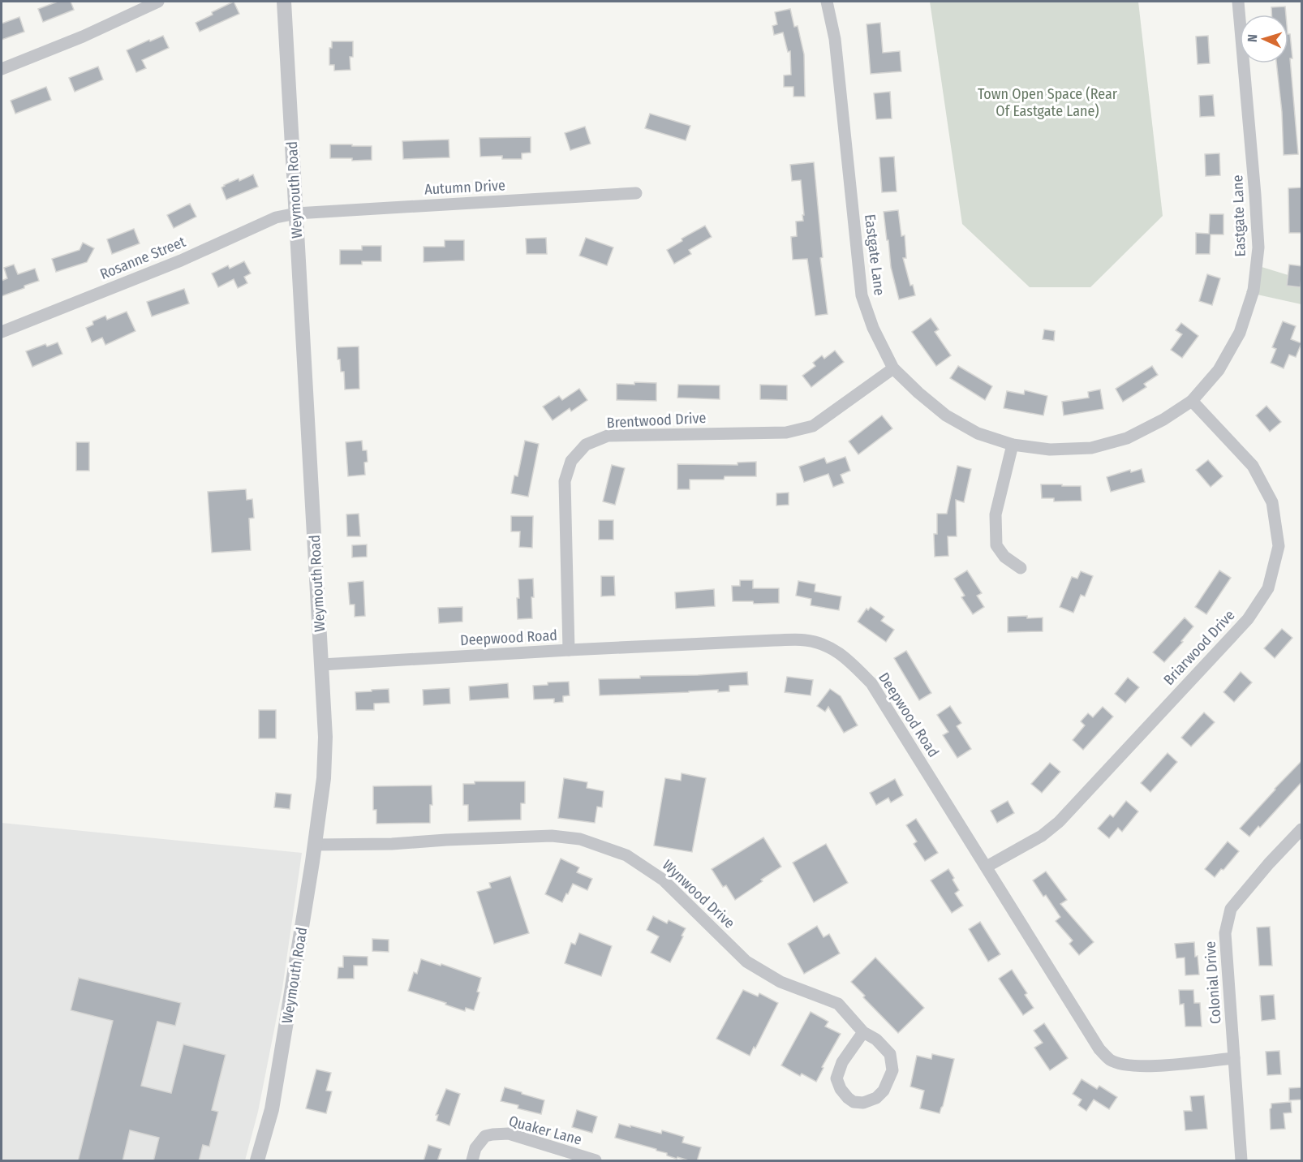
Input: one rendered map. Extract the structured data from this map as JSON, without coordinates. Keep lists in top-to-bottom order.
{
  "streets": {
    "street": [
      "Autumn Drive",
      "Weymouth Road",
      "Eastgate Lane",
      "Rosanne Street",
      "Brentwood Drive",
      "Deepwood Road",
      "Briarwood Drive",
      "Wynwood Drive",
      "Colonial Drive",
      "Quaker Lane"
    ]
  },
  "crossings": [
    ["Autumn Drive", "Weymouth Road"],
    ["Autumn Drive", "Rosanne Street"],
    ["Weymouth Road", "Rosanne Street"],
    ["Weymouth Road", "Deepwood Road"],
    ["Weymouth Road", "Wynwood Drive"],
    ["Eastgate Lane", "Brentwood Drive"],
    ["Eastgate Lane", "Briarwood Drive"],
    ["Brentwood Drive", "Deepwood Road"],
    ["Deepwood Road", "Briarwood Drive"],
    ["Deepwood Road", "Colonial Drive"]
  ],
  "parks": ["Town Open Space (Rear Of Eastgate Lane)"],
  "north": "left"
}
